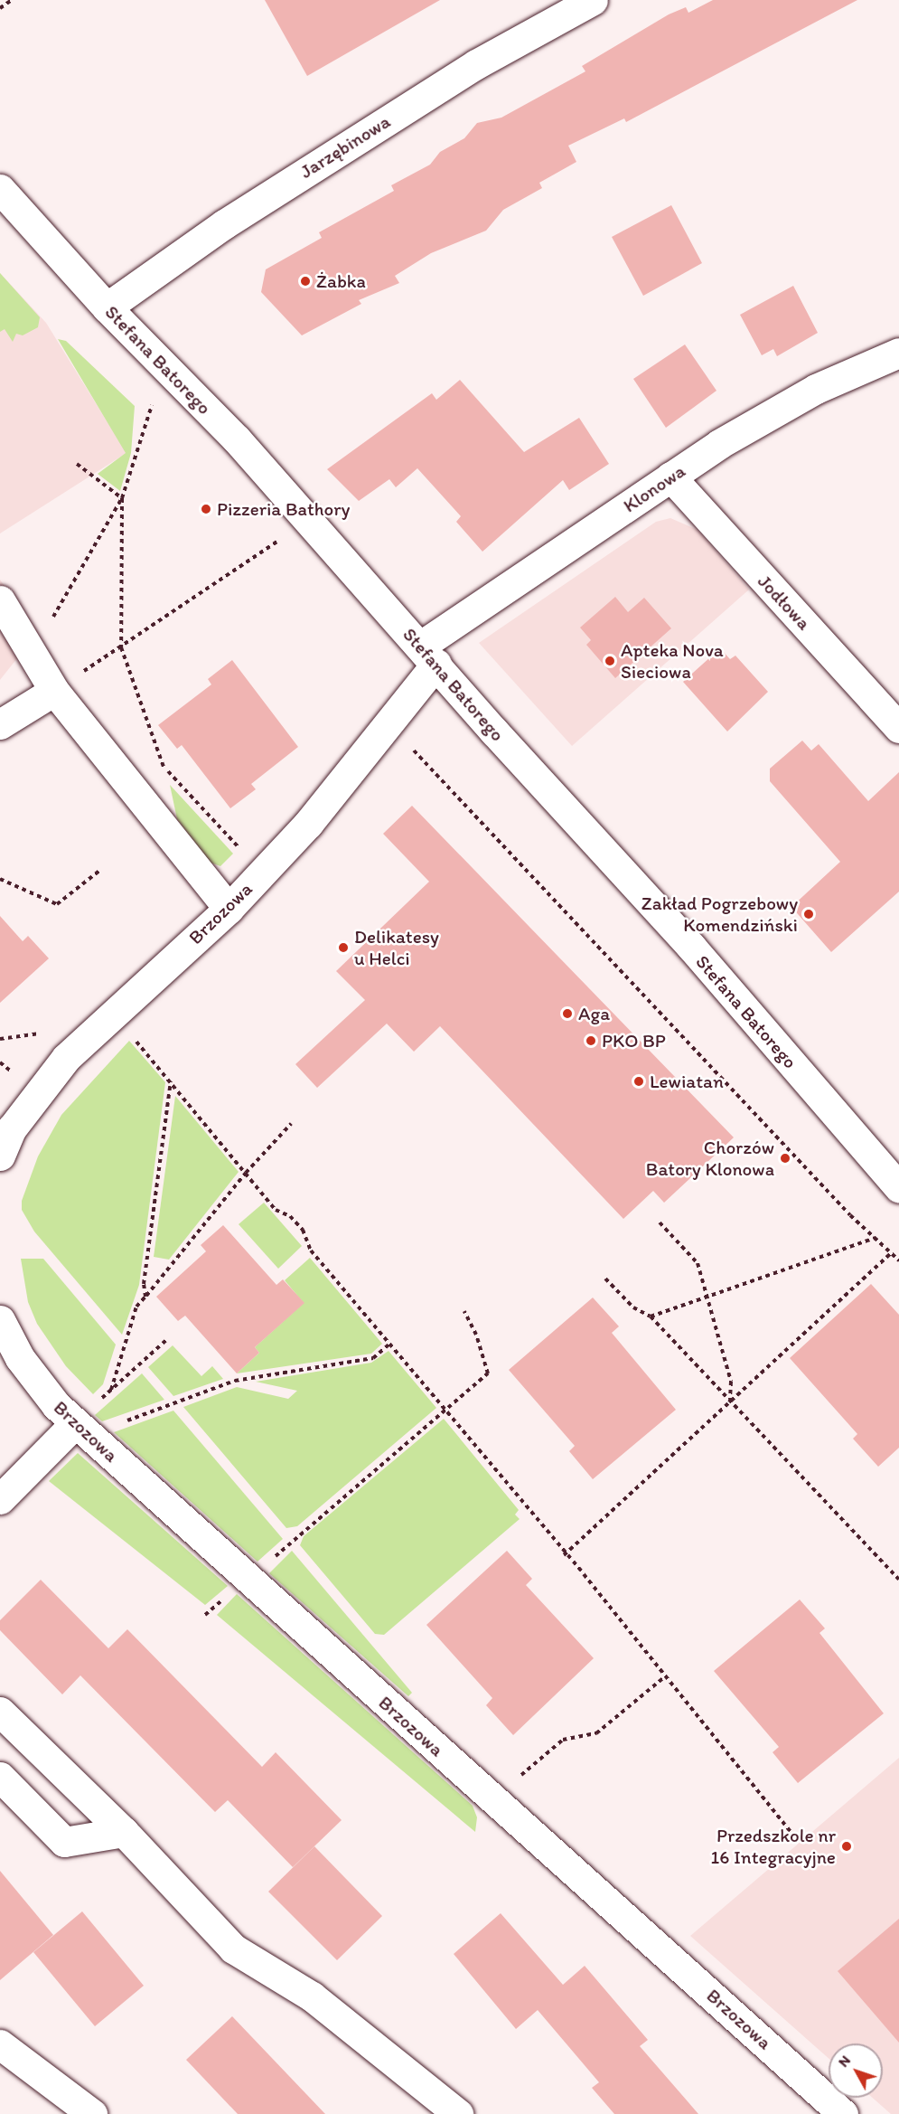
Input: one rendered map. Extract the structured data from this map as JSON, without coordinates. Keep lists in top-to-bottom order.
{
  "streets": {
    "street": [
      "Jarzębinowa",
      "Stefana Batorego",
      "Klonowa",
      "Jodłowa",
      "Brzozowa"
    ]
  },
  "crossings": [
    ["Jarzębinowa", "Stefana Batorego"],
    ["Stefana Batorego", "Klonowa"],
    ["Stefana Batorego", "Brzozowa"],
    ["Klonowa", "Jodłowa"],
    ["Klonowa", "Brzozowa"]
  ],
  "places": [
    "Żabka",
    "Pizzeria Bathory",
    "Apteka Nova Sieciowa",
    "Zakład Pogrzebowy Komendziński",
    "Delikatesy u Helci",
    "Aga",
    "PKO BP",
    "Lewiatan",
    "Chorzów Batory Klonowa",
    "Przedszkole nr 16 Integracyjne"
  ],
  "north": "top left"
}
